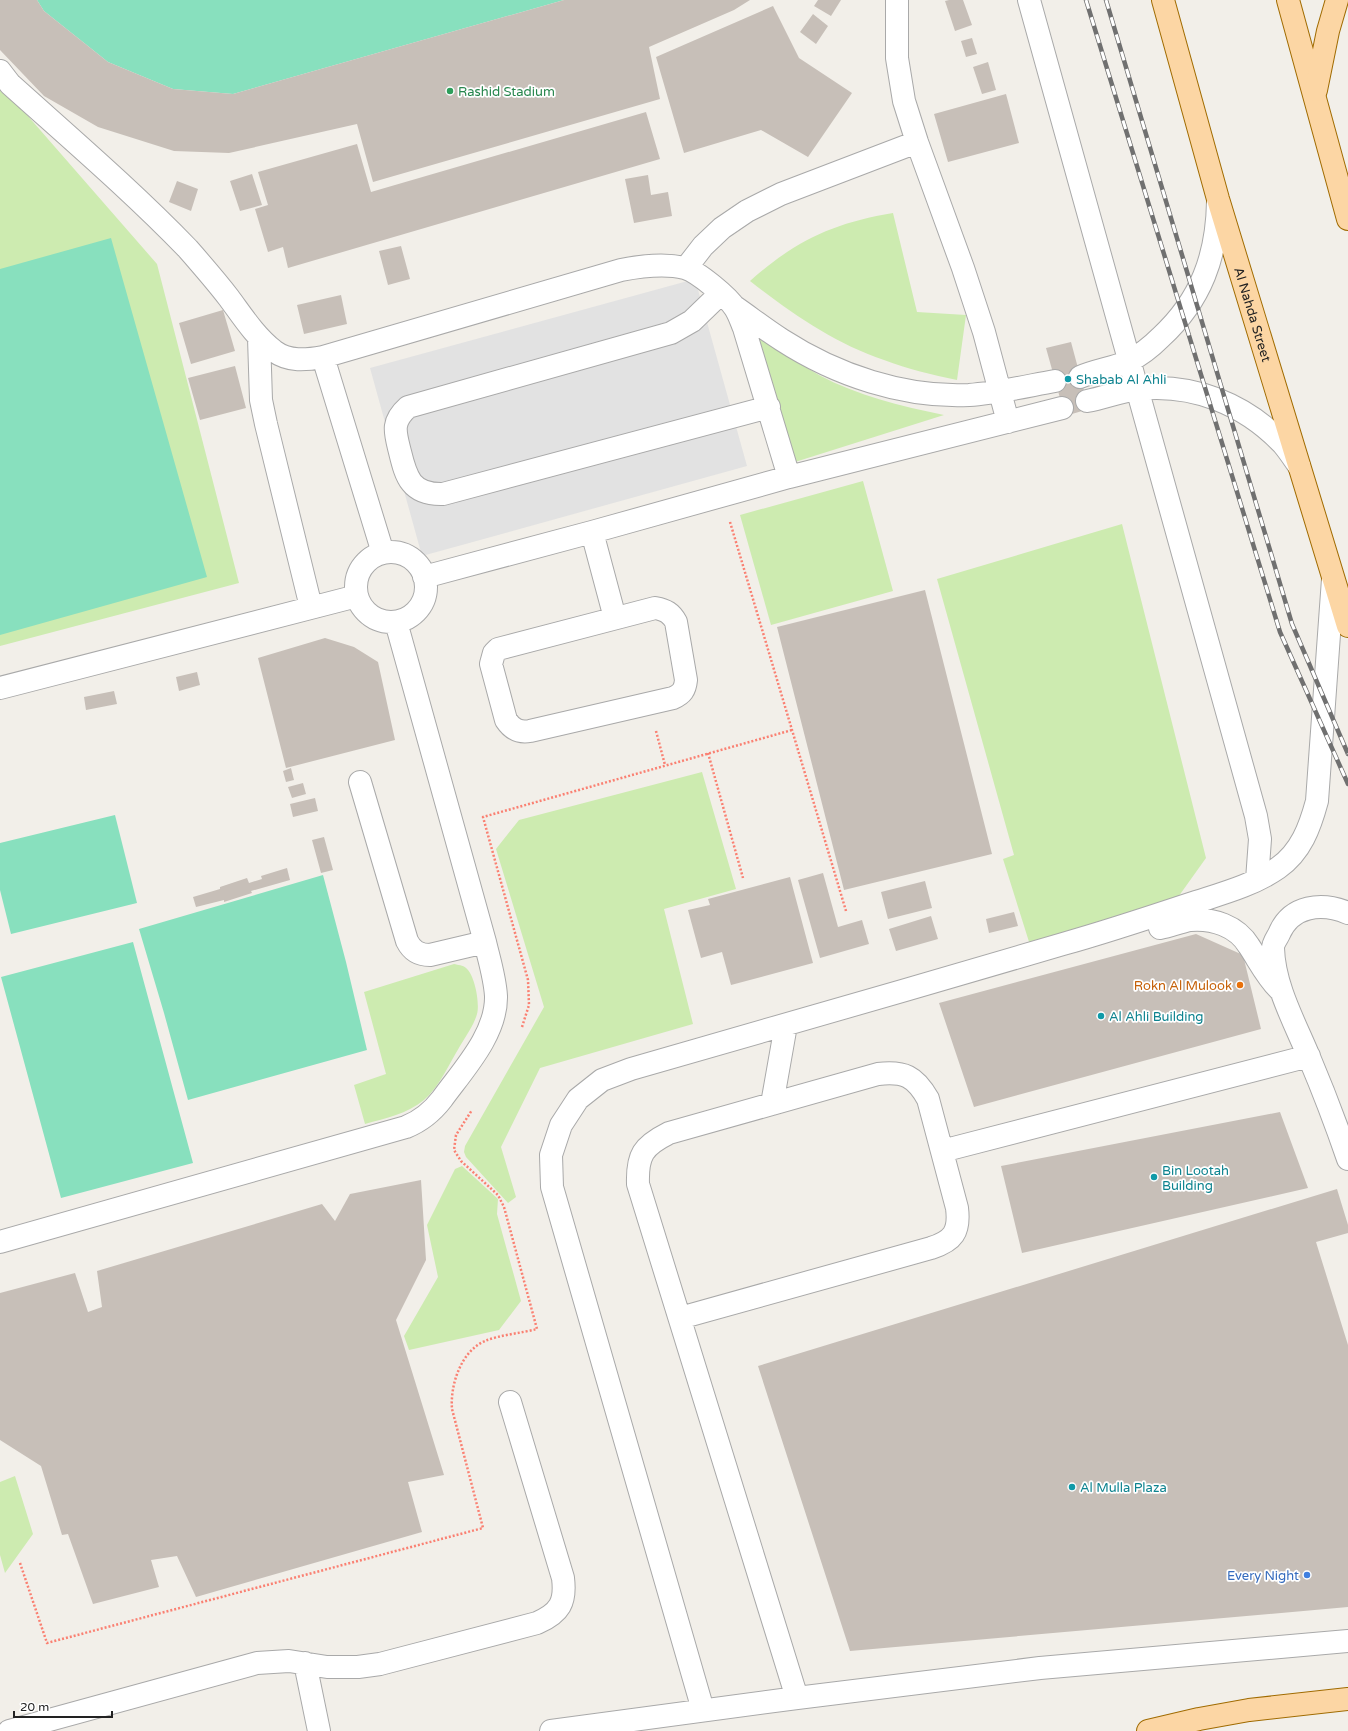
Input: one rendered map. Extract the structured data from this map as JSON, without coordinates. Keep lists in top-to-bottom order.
{
  "streets": {
    "main road": ["Al Nahda Street"]
  },
  "places": [
    "Rashid Stadium",
    "Shabab Al Ahli",
    "Rokn Al Mulook",
    "Al Ahli Building",
    "Bin Lootah Building",
    "Al Mulla Plaza",
    "Every Night"
  ],
  "scale_bar": "20 m"
}
